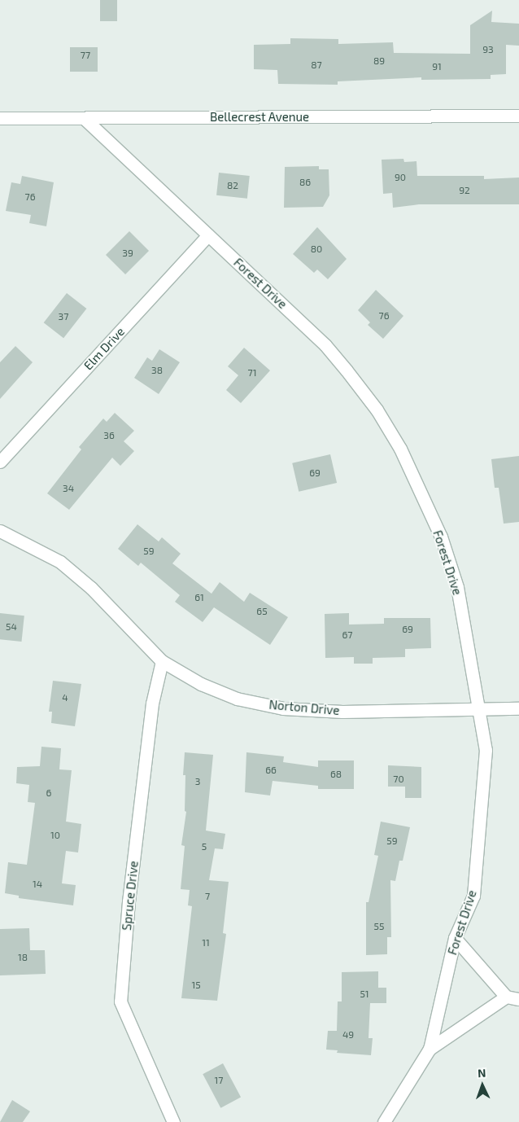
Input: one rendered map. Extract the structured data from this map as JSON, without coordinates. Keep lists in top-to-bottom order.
{
  "streets": {
    "street": [
      "Bellecrest Avenue",
      "Forest Drive",
      "Elm Drive",
      "Norton Drive",
      "Spruce Drive"
    ]
  },
  "crossings": [
    ["Bellecrest Avenue", "Forest Drive"],
    ["Forest Drive", "Elm Drive"],
    ["Forest Drive", "Norton Drive"],
    ["Norton Drive", "Spruce Drive"]
  ],
  "house_numbers": [
    "93",
    "77",
    "89",
    "87",
    "91",
    "90",
    "86",
    "82",
    "92",
    "76",
    "80",
    "39",
    "76",
    "37",
    "38",
    "71",
    "36",
    "69",
    "34",
    "59",
    "61",
    "65",
    "54",
    "69",
    "67",
    "4",
    "66",
    "68",
    "70",
    "3",
    "6",
    "10",
    "59",
    "5",
    "14",
    "7",
    "55",
    "11",
    "18",
    "15",
    "51",
    "49",
    "17"
  ],
  "north": "top"
}
